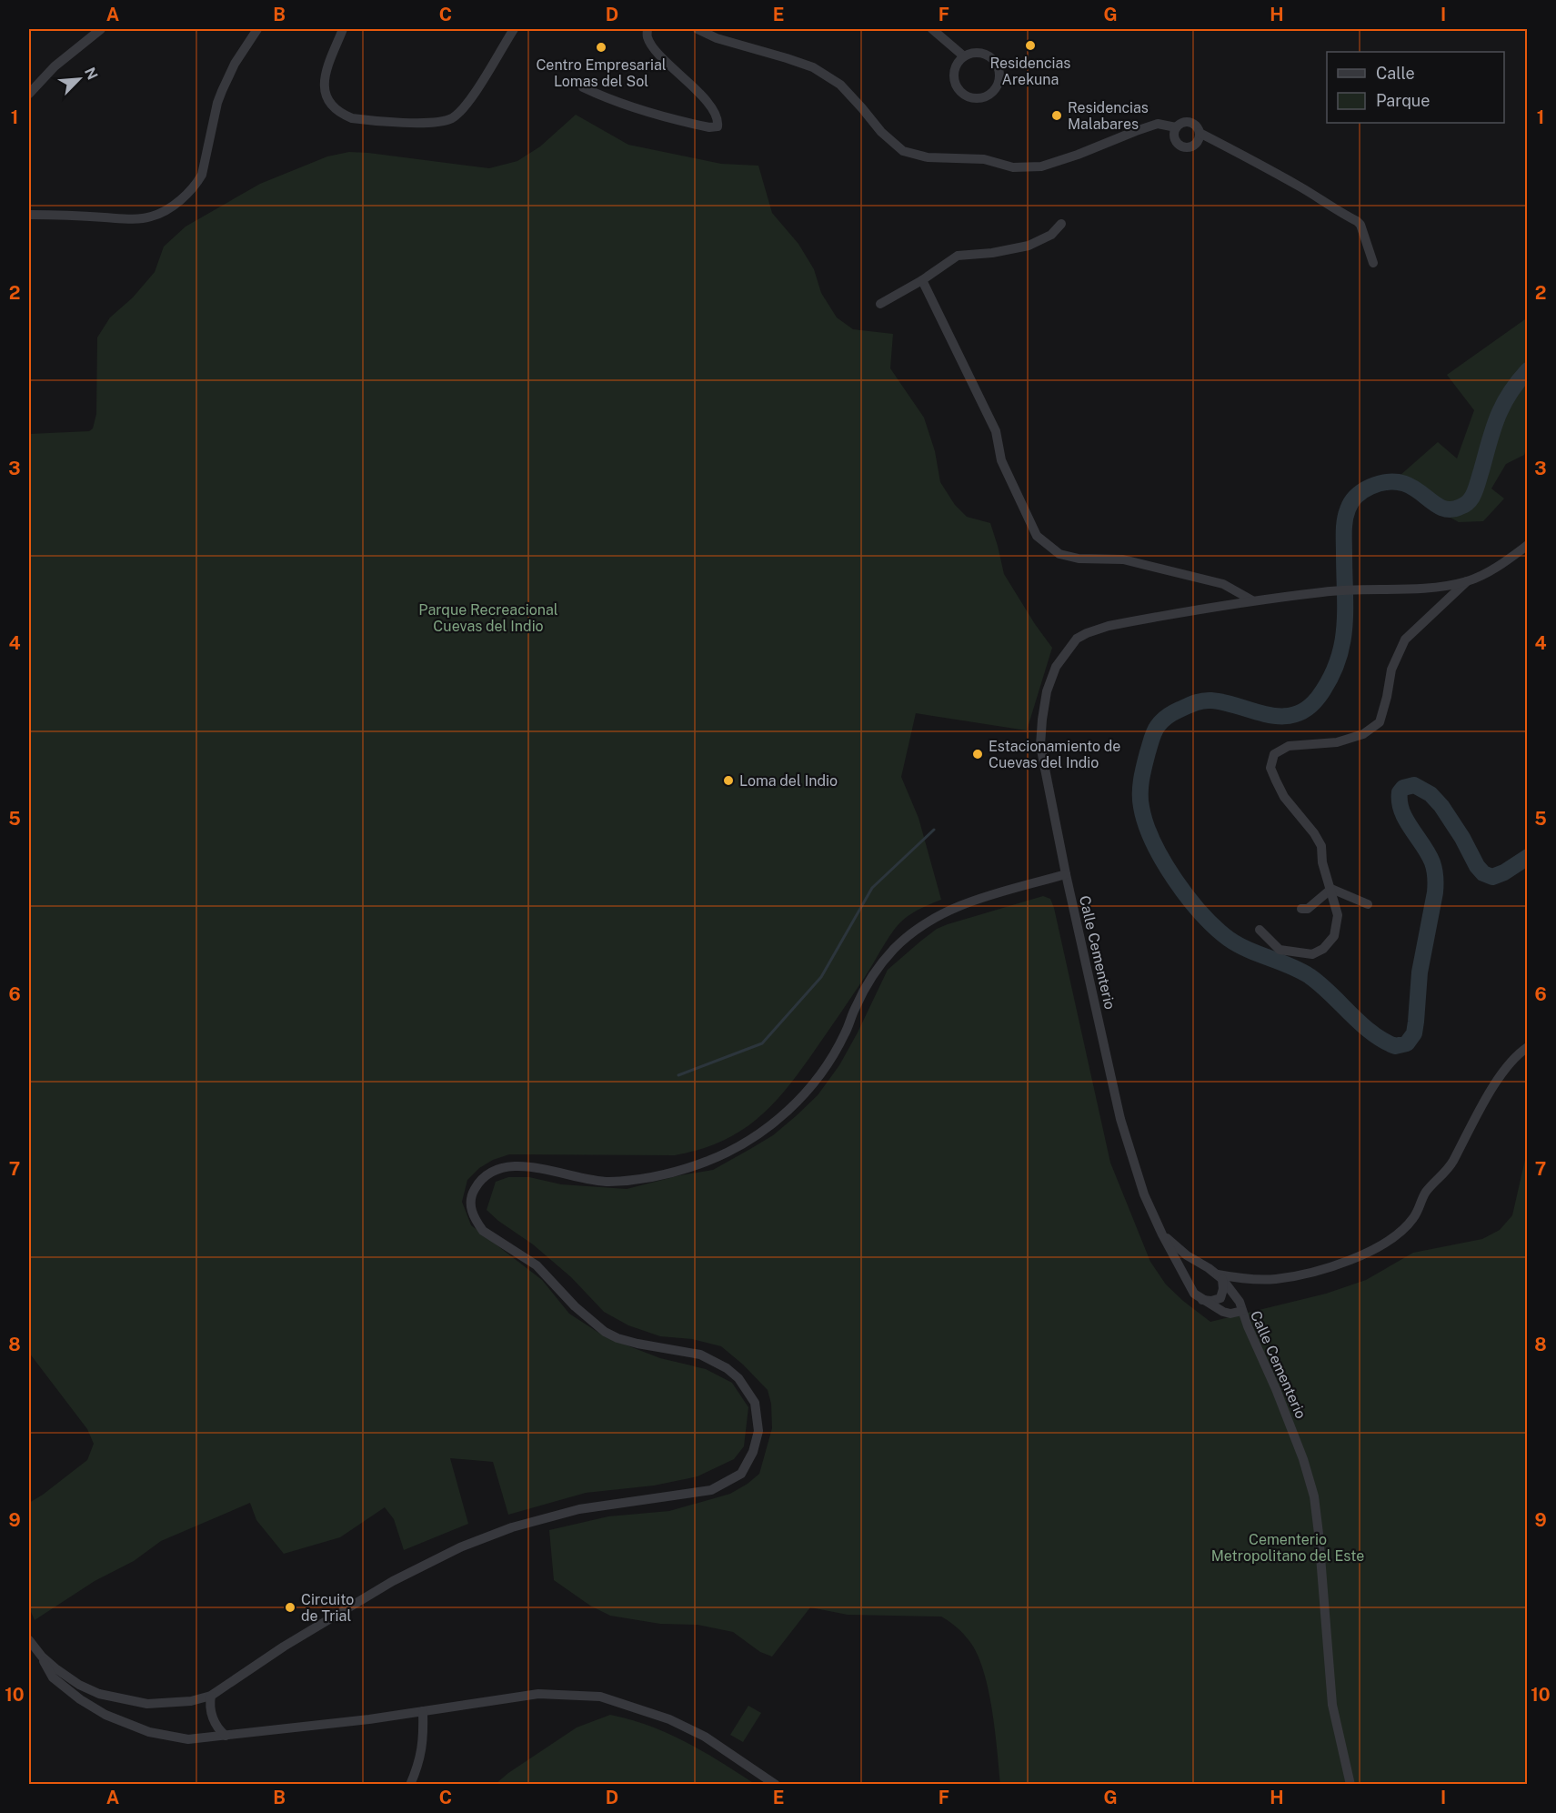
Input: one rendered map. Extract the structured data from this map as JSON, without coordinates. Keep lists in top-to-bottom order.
{
  "streets": {
    "street": ["Calle Cementerio"]
  },
  "parks": ["Parque Recreacional Cuevas del Indio", "Cementerio Metropolitano del Este"],
  "places": [
    "Residencias Arekuna",
    "Centro Empresarial Lomas del Sol",
    "Residencias Malabares",
    "Estacionamiento de Cuevas del Indio",
    "Loma del Indio",
    "Circuito de Trial"
  ],
  "legend": ["Calle", "Parque"],
  "north": "top right",
  "grid": {
    "columns": [
      "A",
      "B",
      "C",
      "D",
      "E",
      "F",
      "G",
      "H",
      "I"
    ],
    "rows": [
      "1",
      "2",
      "3",
      "4",
      "5",
      "6",
      "7",
      "8",
      "9",
      "10"
    ]
  }
}
